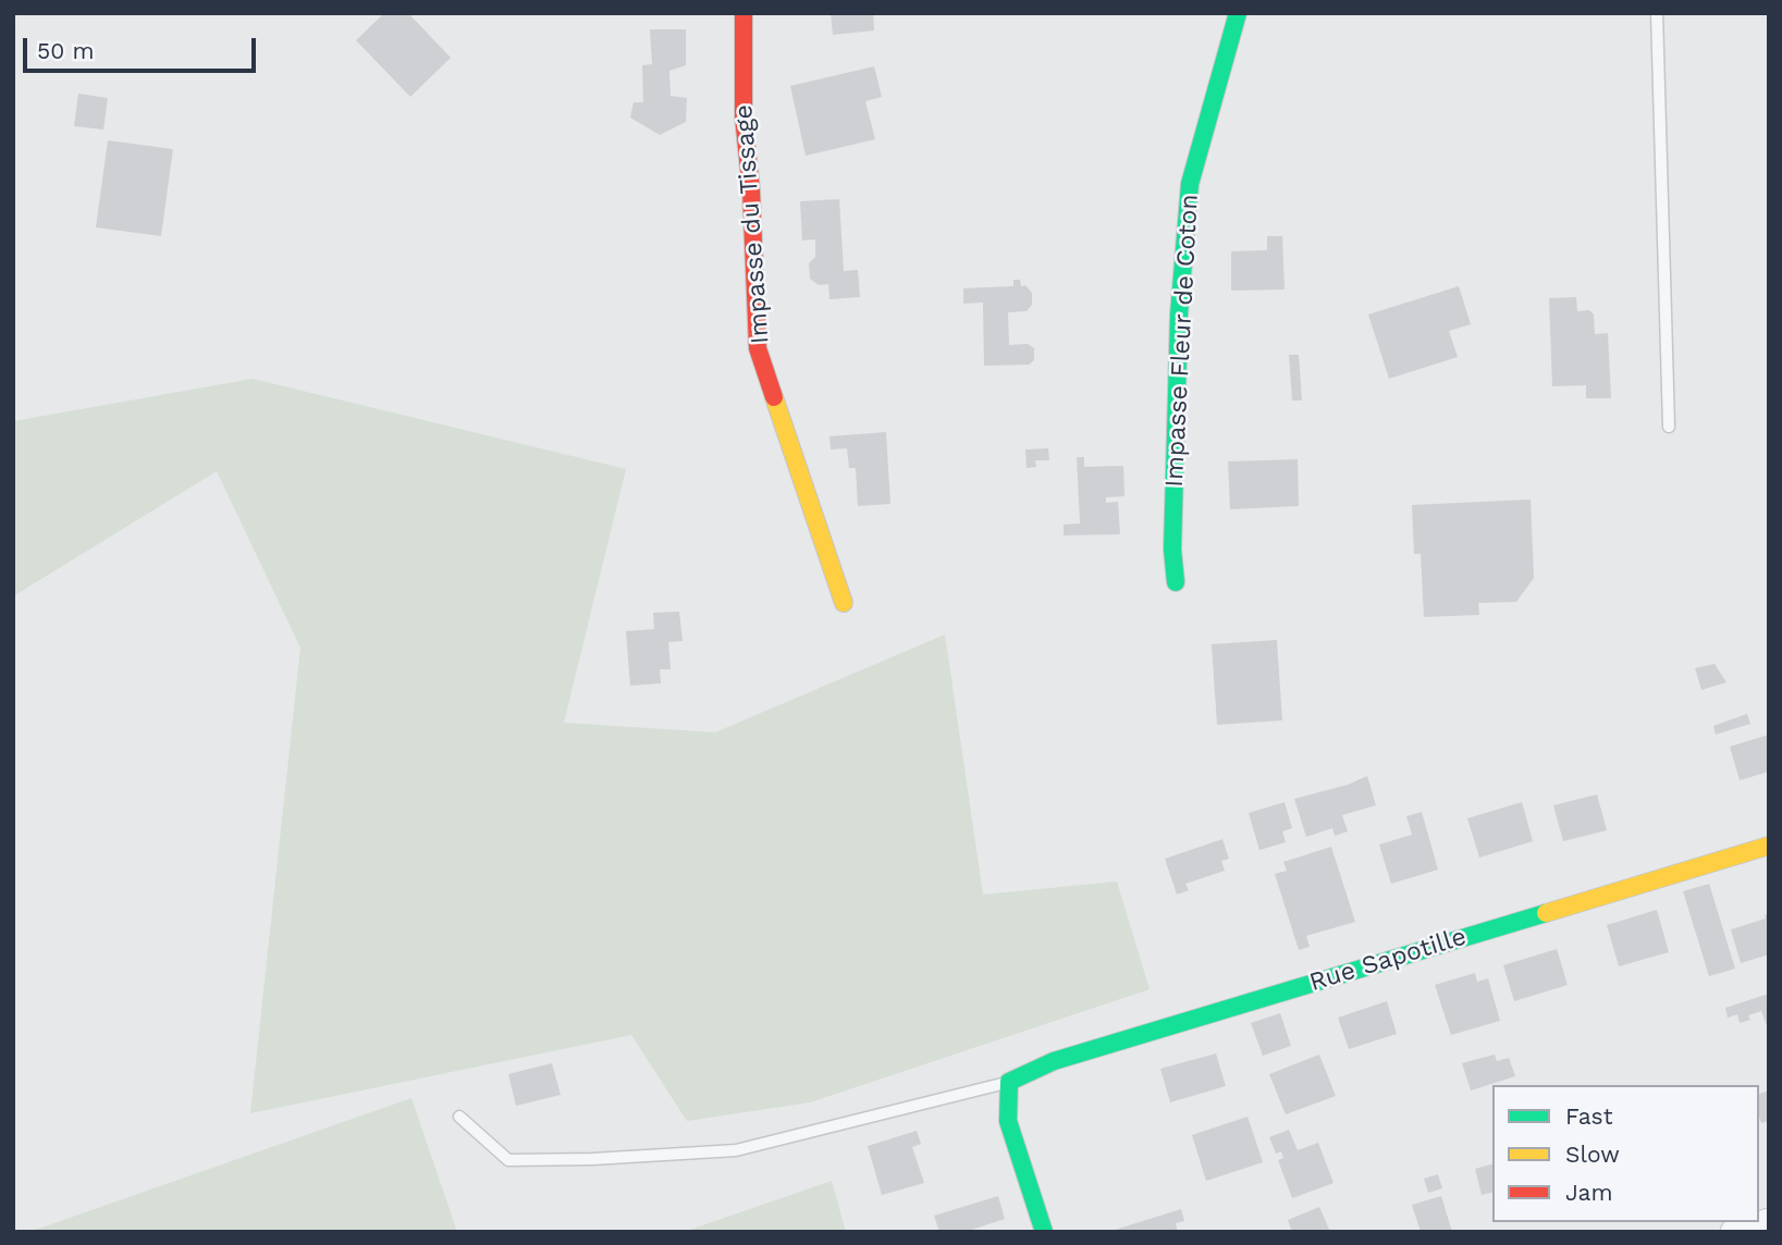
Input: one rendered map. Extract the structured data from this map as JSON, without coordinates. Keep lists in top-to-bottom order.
{
  "streets": {
    "street": ["Impasse du Tissage", "Impasse Fleur de Coton", "Rue Sapotille"]
  },
  "legend": ["Fast", "Slow", "Jam"],
  "scale_bar": "50 m"
}
